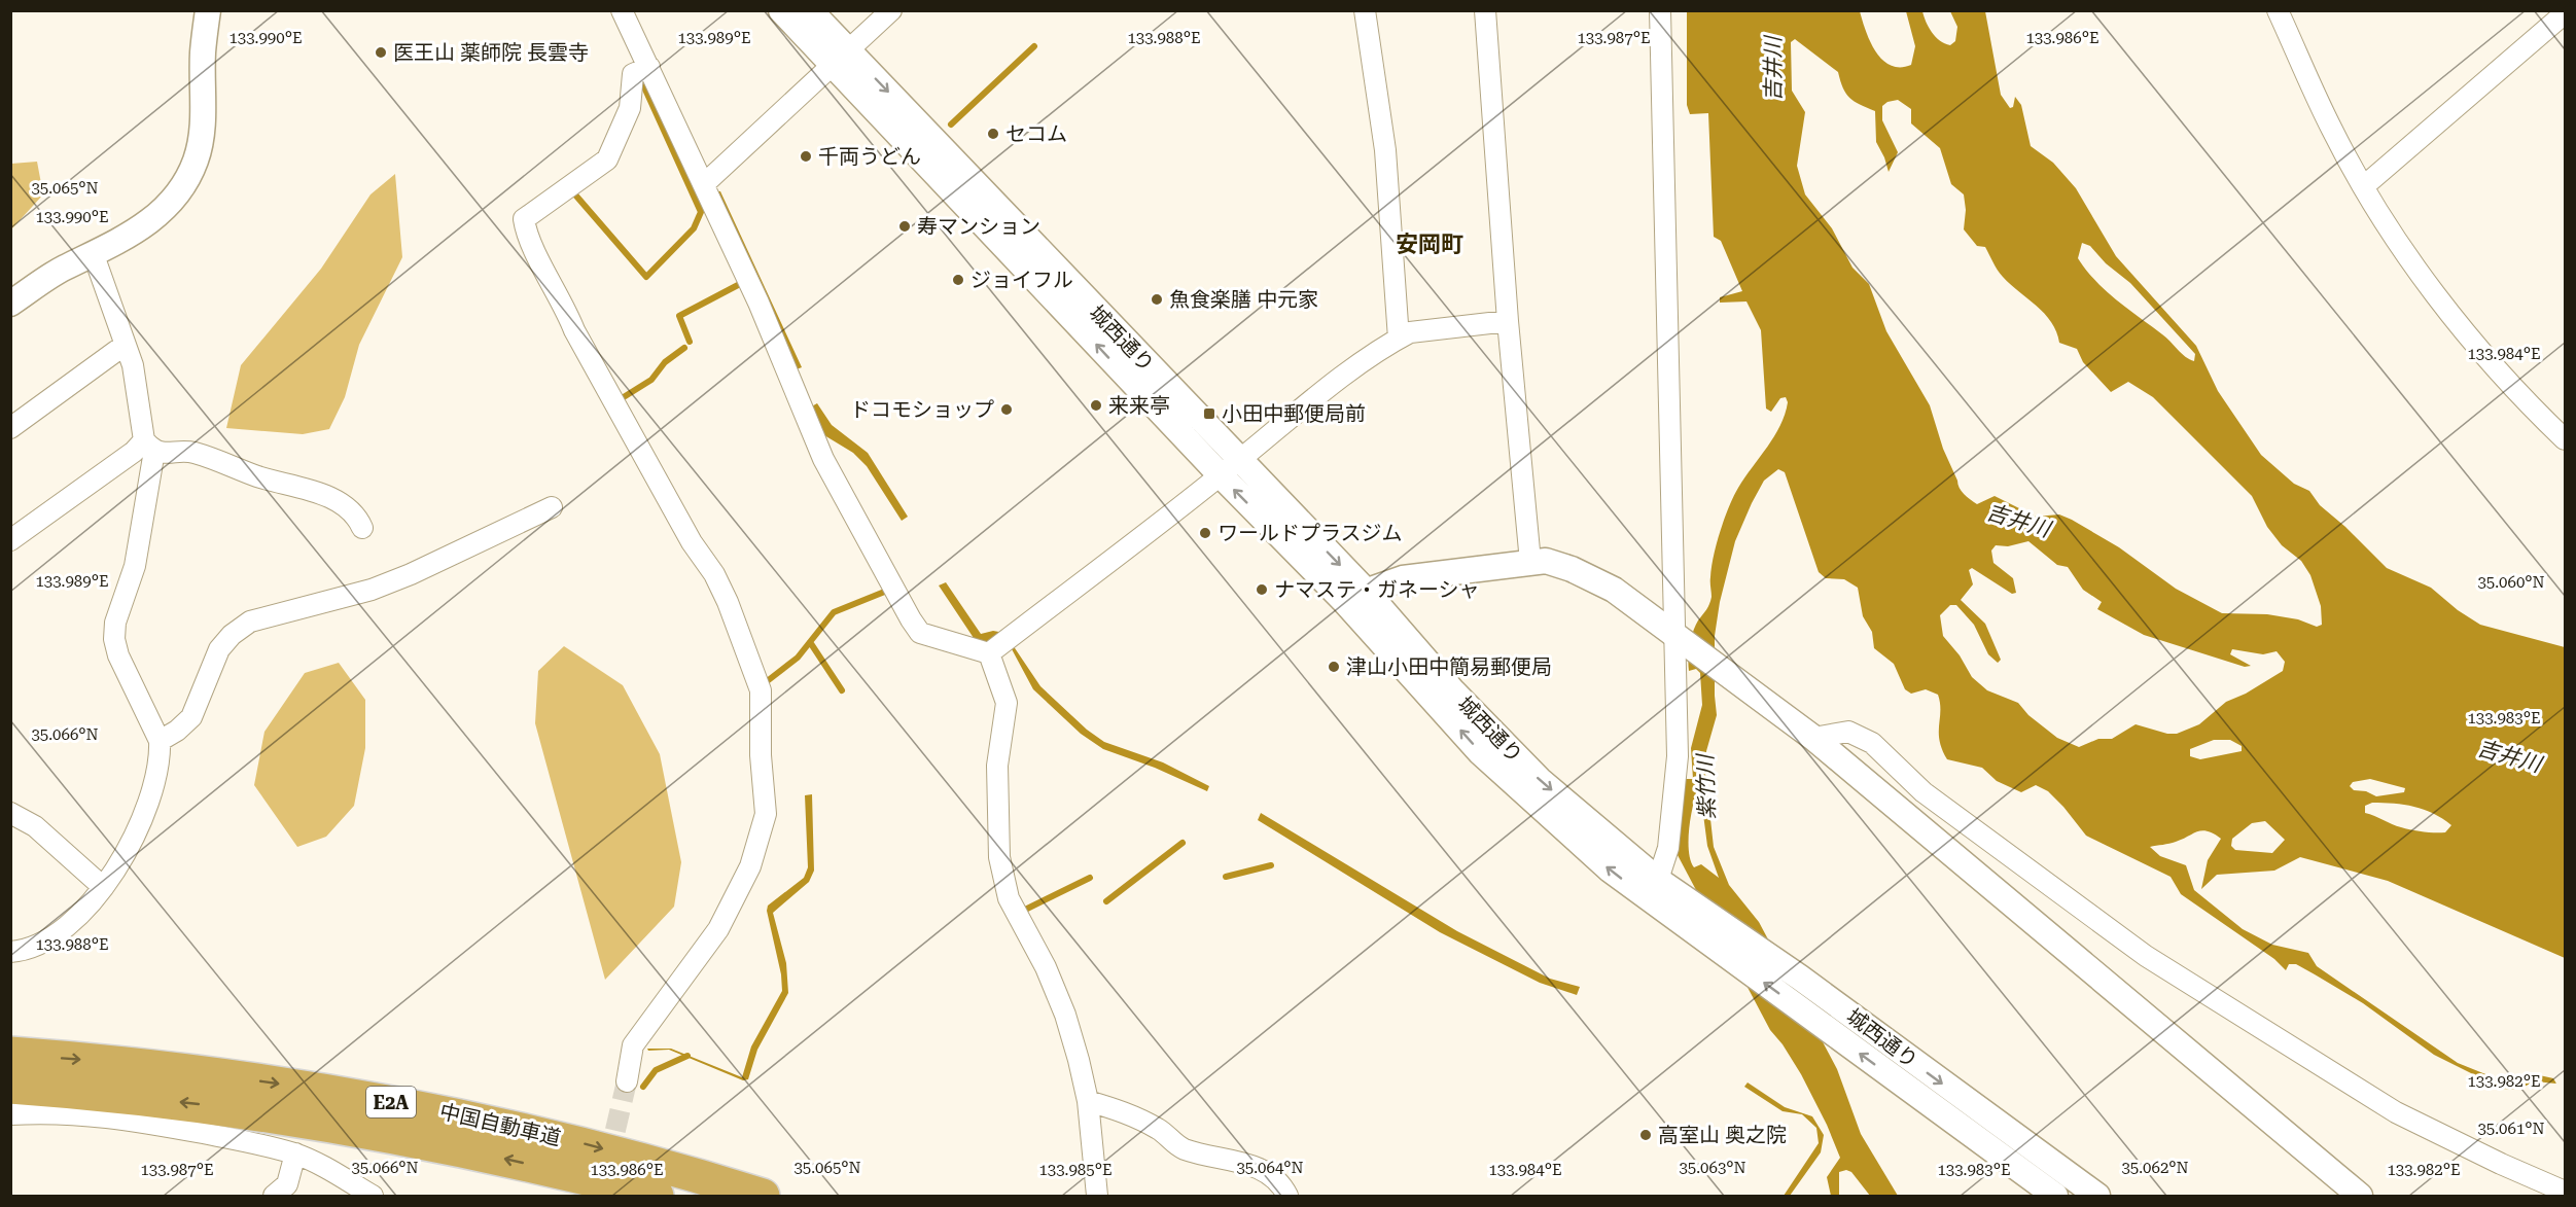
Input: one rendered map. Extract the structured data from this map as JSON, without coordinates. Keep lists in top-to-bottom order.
{
  "streets": {
    "highway": ["E2A", "中国自動車道"],
    "street": ["城西通り"]
  },
  "districts": ["安岡町"],
  "water": ["吉井川", "紫竹川"],
  "places": {
    "other": [
      "医王山 薬師院 長雲寺",
      "セコム",
      "千両うどん",
      "寿マンション",
      "ジョイフル",
      "魚食楽膳 中元家",
      "来来亭",
      "ドコモショップ",
      "ワールドプラスジム",
      "ナマステ・ガネーシャ",
      "津山小田中簡易郵便局",
      "高室山 奥之院"
    ],
    "transit": ["小田中郵便局前"]
  },
  "coordinates": [
    "133.990°E",
    "133.989°E",
    "133.988°E",
    "133.987°E",
    "133.986°E",
    "35.065°N",
    "133.984°E",
    "35.060°N",
    "133.983°E",
    "35.066°N",
    "133.982°E",
    "35.061°N",
    "35.064°N",
    "35.063°N",
    "35.062°N",
    "133.985°E"
  ]
}
